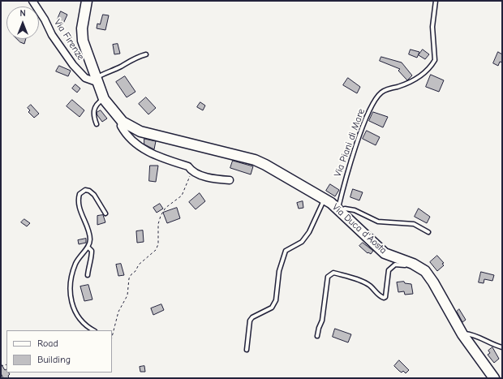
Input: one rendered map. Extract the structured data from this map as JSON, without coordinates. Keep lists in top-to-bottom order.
{
  "streets": {
    "main road": ["Via Duca d'Aosta"],
    "street": ["Via Firenze"],
    "lane": ["Via Piani di Mare"]
  },
  "crossings": [
    ["Via Firenze", "Via Duca d'Aosta"],
    ["Via Piani di Mare", "Via Duca d'Aosta"]
  ],
  "legend": ["Road", "Building"],
  "north": "top"
}
